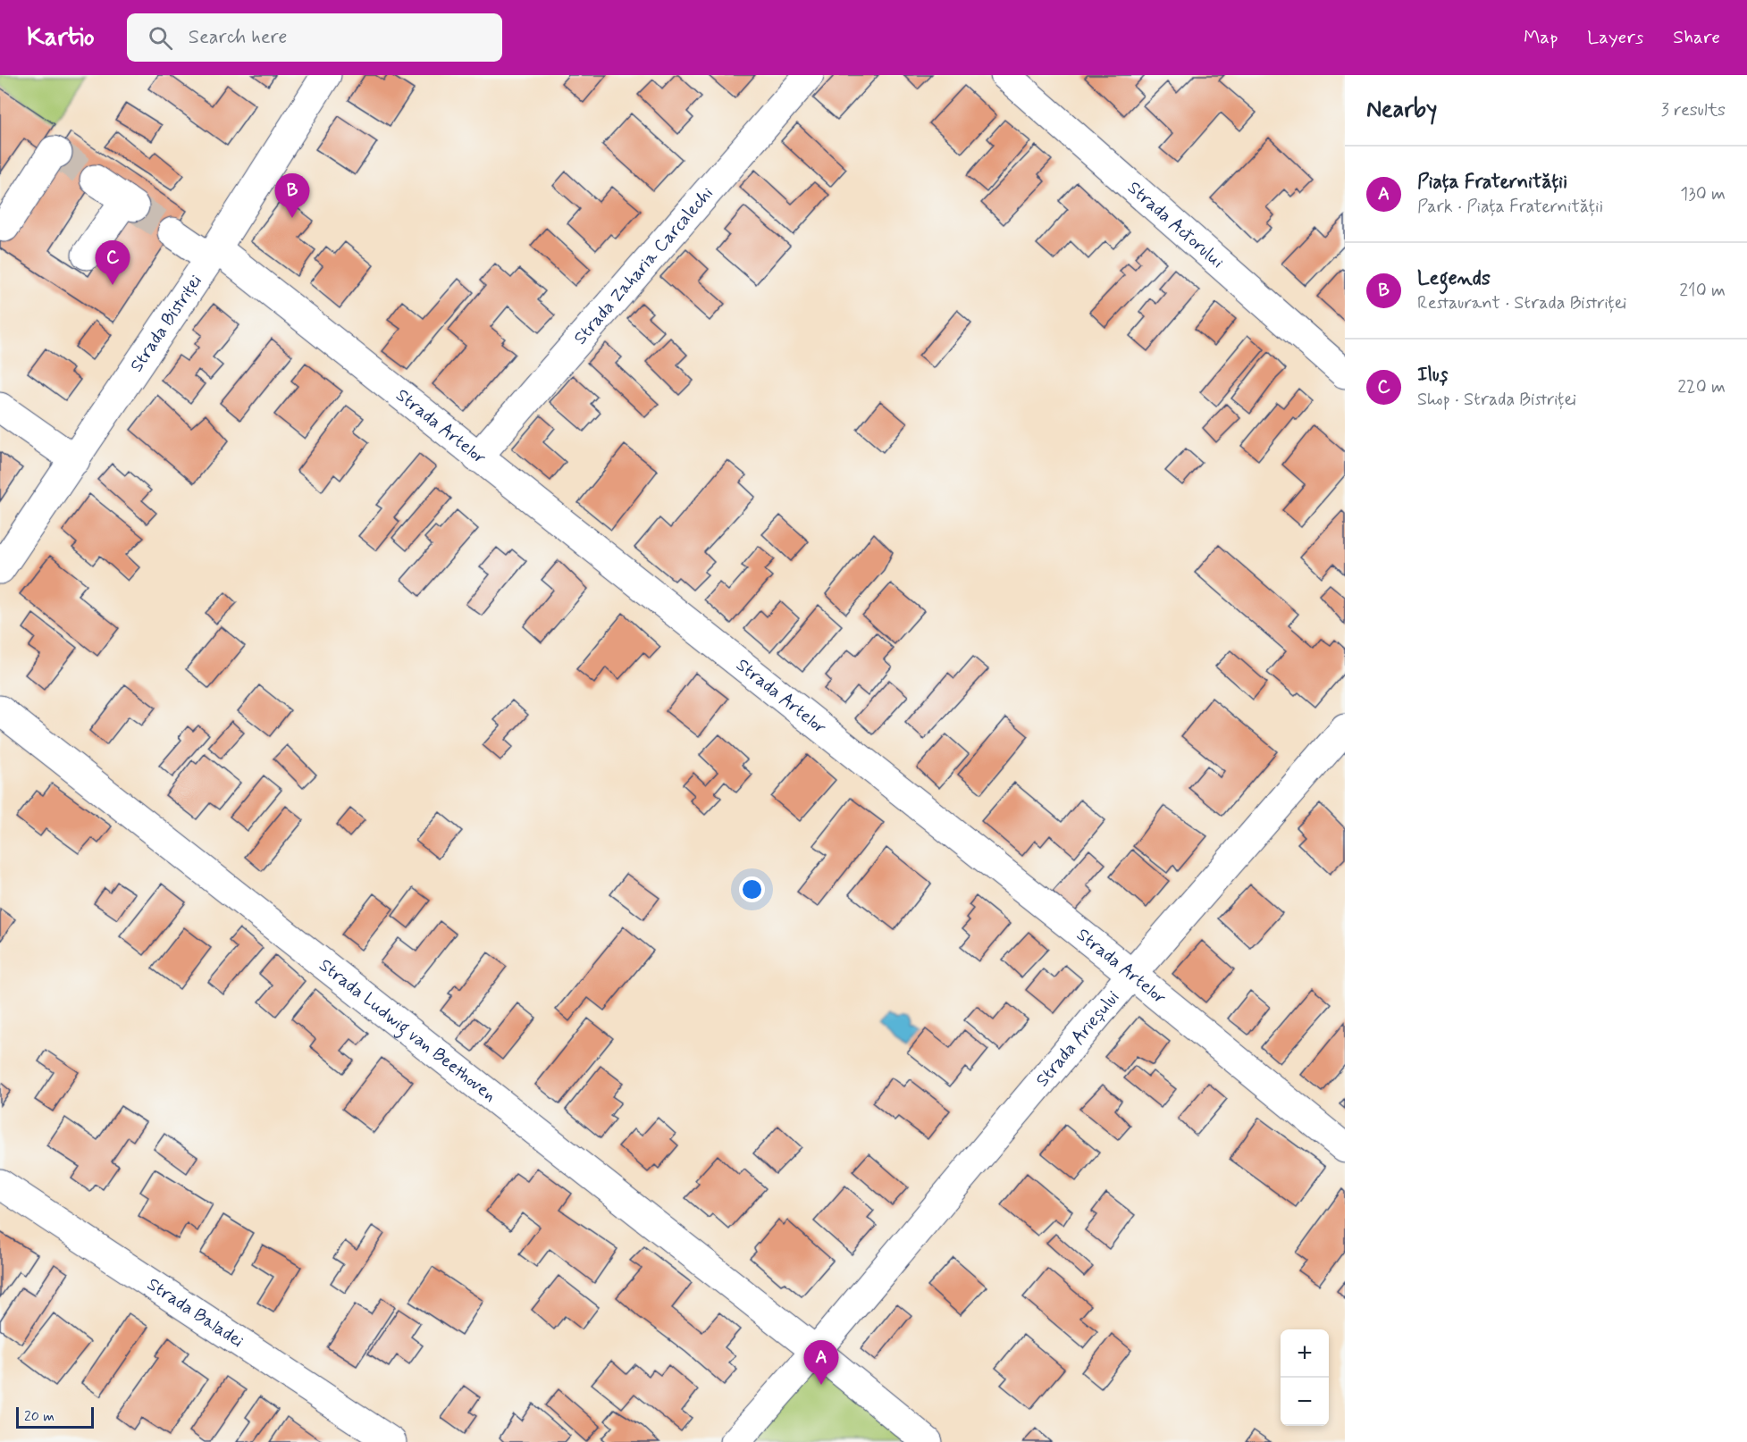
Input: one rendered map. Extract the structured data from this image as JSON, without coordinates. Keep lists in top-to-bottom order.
{
  "streets": {
    "street": [
      "Strada Actorului",
      "Strada Zaharia Carcalechi",
      "Strada Bistriței",
      "Strada Artelor",
      "Strada Ludwig van Beethoven",
      "Strada Arieșului",
      "Strada Baladei"
    ]
  },
  "crossings": [
    ["Strada Zaharia Carcalechi", "Strada Artelor"],
    ["Strada Bistriței", "Strada Artelor"],
    ["Strada Artelor", "Strada Arieșului"],
    ["Strada Ludwig van Beethoven", "Strada Arieșului"]
  ],
  "scale_bar": "20 m",
  "page": {
    "header": "Kartio",
    "search": "Search here",
    "nav": ["Map", "Layers", "Share"],
    "heading": ["Nearby", "3 results"],
    "list": [
      {
        "mark": "A",
        "name": "Piața Fraternității",
        "note": "Park · Piața Fraternității",
        "value": "130 m"
      },
      {
        "mark": "B",
        "name": "Legends",
        "note": "Restaurant · Strada Bistriței",
        "value": "210 m"
      },
      {
        "mark": "C",
        "name": "Iluș",
        "note": "Shop · Strada Bistriței",
        "value": "220 m"
      }
    ],
    "pins": ["B", "C", "A"],
    "map_buttons": ["+", "−"],
    "scale": "20 m"
  }
}
